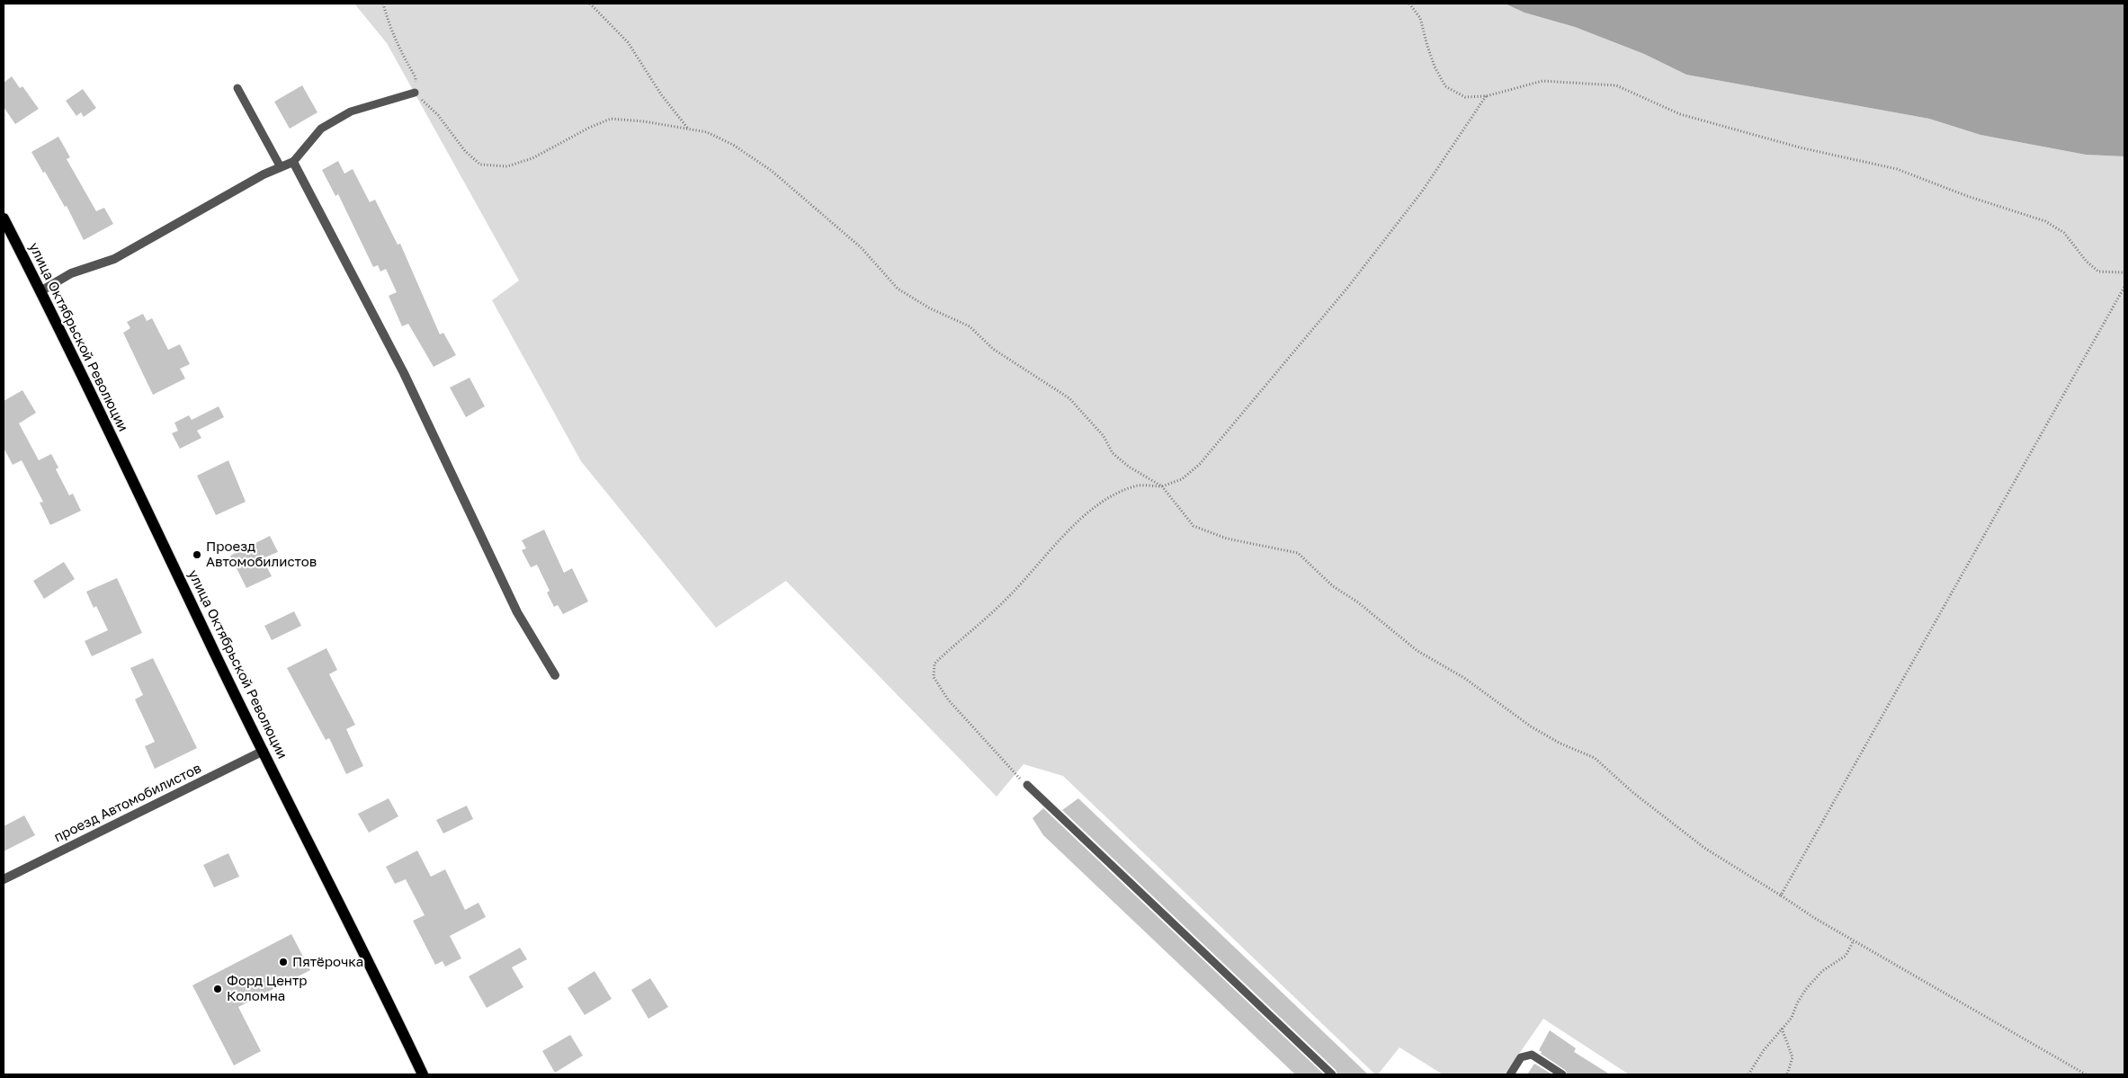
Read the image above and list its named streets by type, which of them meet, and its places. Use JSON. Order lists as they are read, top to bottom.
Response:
{
  "streets": {
    "main road": ["улица Октябрьской Революции"],
    "street": ["проезд Автомобилистов"]
  },
  "crossings": [
    ["улица Октябрьской Революции", "проезд Автомобилистов"]
  ],
  "places": ["Проезд Автомобилистов", "Пятёрочка", "Форд Центр Коломна"]
}
